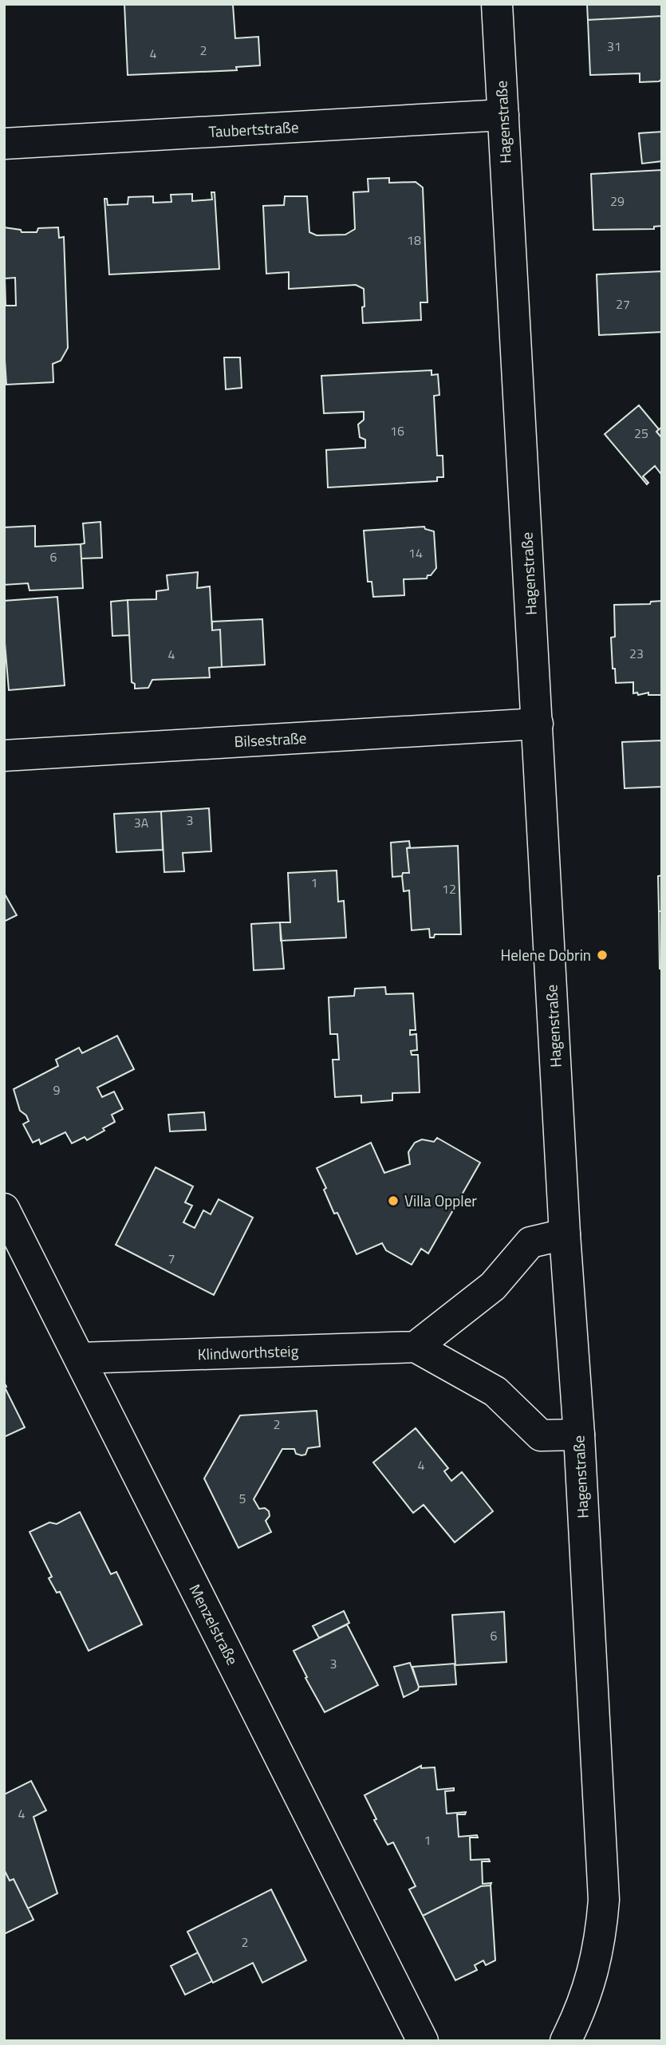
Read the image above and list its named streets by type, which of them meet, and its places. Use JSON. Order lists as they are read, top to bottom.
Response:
{
  "streets": {
    "street": [
      "Hagenstraße",
      "Taubertstraße",
      "Bilsestraße",
      "Klindworthsteig",
      "Menzelstraße"
    ]
  },
  "crossings": [
    ["Hagenstraße", "Taubertstraße"],
    ["Hagenstraße", "Bilsestraße"],
    ["Klindworthsteig", "Menzelstraße"]
  ],
  "places": ["Helene Dobrin", "Villa Oppler"],
  "house_numbers": [
    "31",
    "2",
    "4",
    "29",
    "18",
    "27",
    "16",
    "25",
    "14",
    "6",
    "23",
    "4",
    "3",
    "3A",
    "1",
    "12",
    "9",
    "7",
    "2",
    "4",
    "5",
    "6",
    "3",
    "4",
    "1",
    "2"
  ]
}
